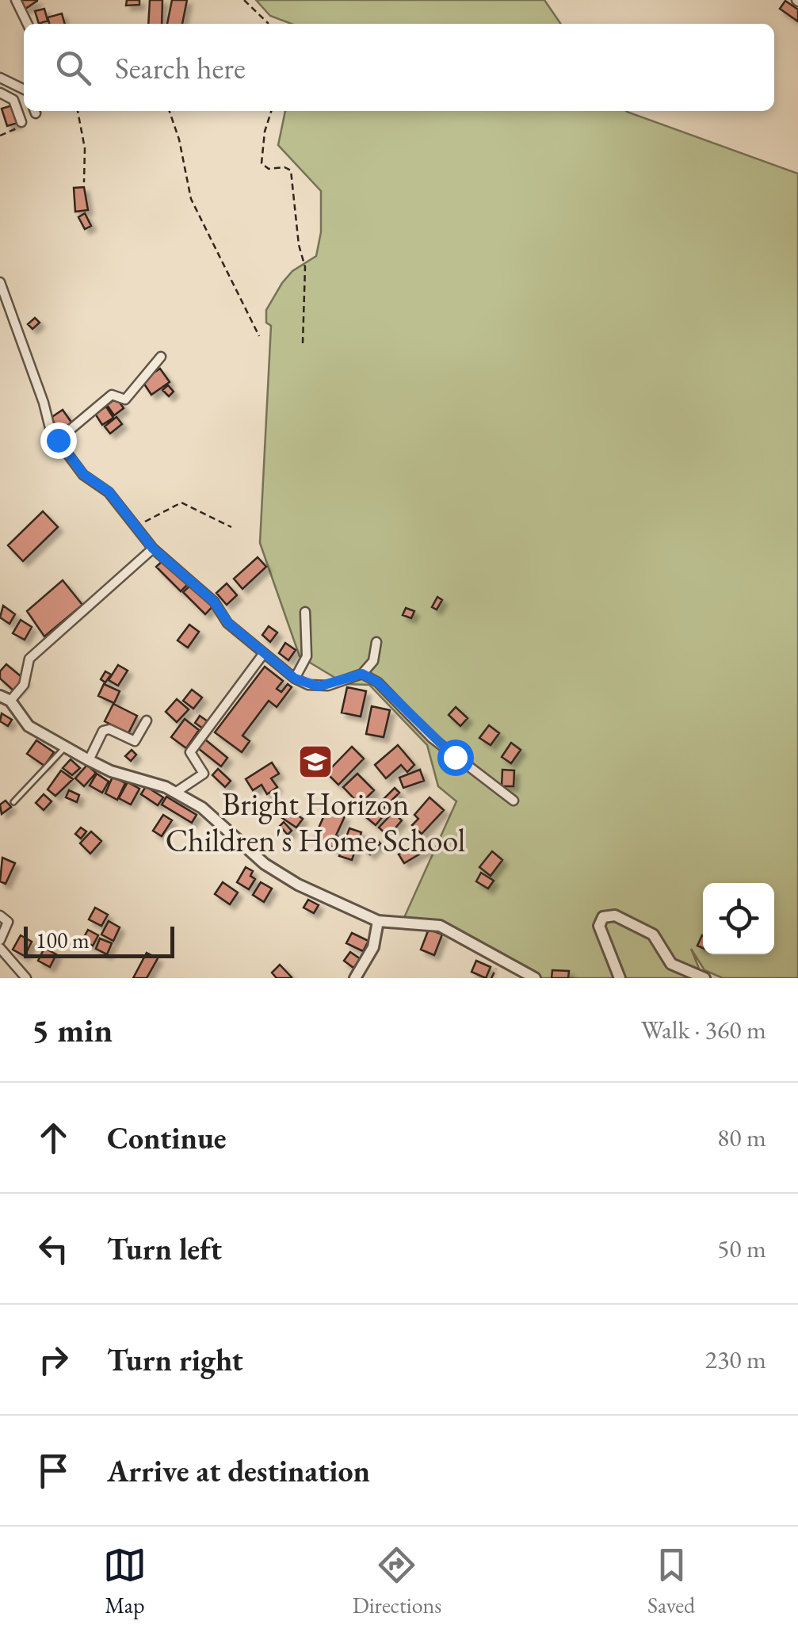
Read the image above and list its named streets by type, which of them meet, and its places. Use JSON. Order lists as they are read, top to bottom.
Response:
{
  "places": {
    "school or university": ["Bright Horizon Children's Home School"]
  },
  "scale_bar": "100 m",
  "page": {
    "search": "Search here",
    "scale": "100 m",
    "heading": ["5 min", "Walk · 360 m"],
    "list": [
      ["Continue", "80 m"],
      ["Turn left", "50 m"],
      ["Turn right", "230 m"],
      "Arrive at destination"
    ],
    "nav": ["Map", "Directions", "Saved"]
  }
}
